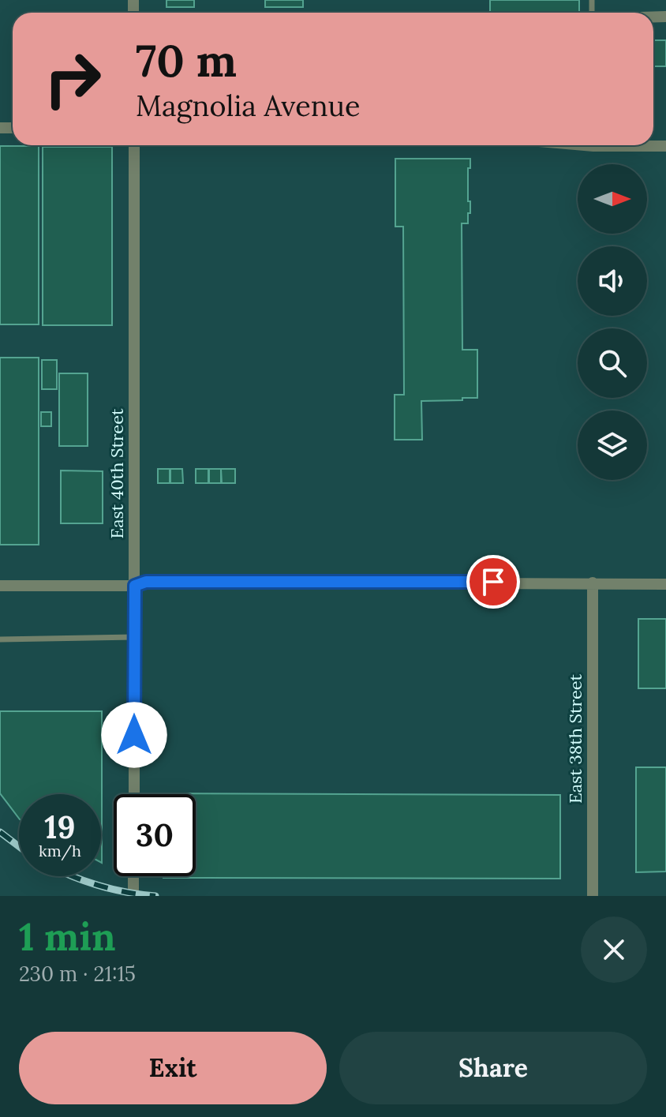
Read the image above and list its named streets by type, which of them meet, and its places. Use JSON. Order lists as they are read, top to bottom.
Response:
{
  "streets": {
    "street": ["East 40th Street", "East 38th Street"]
  },
  "north": "right",
  "page": {
    "turn": ["70 m", "Magnolia Avenue"],
    "speed": "19 km/h",
    "limit": "30",
    "heading": ["1 min", "230 m · 21:15"],
    "buttons": ["Exit", "Share"]
  }
}
